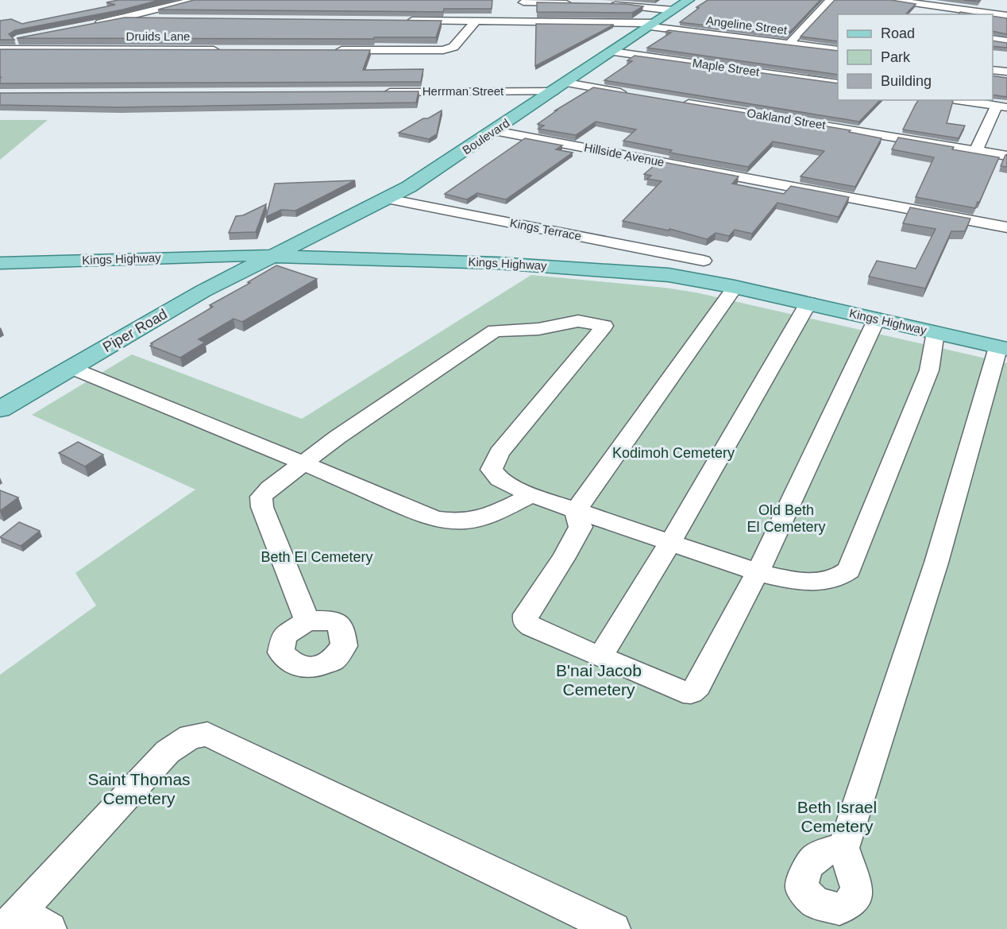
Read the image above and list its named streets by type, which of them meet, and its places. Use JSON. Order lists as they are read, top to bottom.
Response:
{
  "streets": {
    "main road": ["Boulevard", "Kings Highway", "Piper Road"],
    "street": [
      "Angeline Street",
      "Druids Lane",
      "Maple Street",
      "Herrman Street",
      "Oakland Street",
      "Hillside Avenue",
      "Kings Terrace"
    ]
  },
  "crossings": [
    ["Angeline Street", "Boulevard"],
    ["Maple Street", "Boulevard"],
    ["Herrman Street", "Boulevard"],
    ["Boulevard", "Hillside Avenue"],
    ["Boulevard", "Kings Terrace"],
    ["Boulevard", "Kings Highway"],
    ["Boulevard", "Piper Road"],
    ["Kings Highway", "Piper Road"]
  ],
  "parks": [
    "Kodimoh Cemetery",
    "Old Beth El Cemetery",
    "Beth El Cemetery",
    "B'nai Jacob Cemetery",
    "Saint Thomas Cemetery",
    "Beth Israel Cemetery"
  ],
  "legend": ["Road", "Park", "Building"]
}
